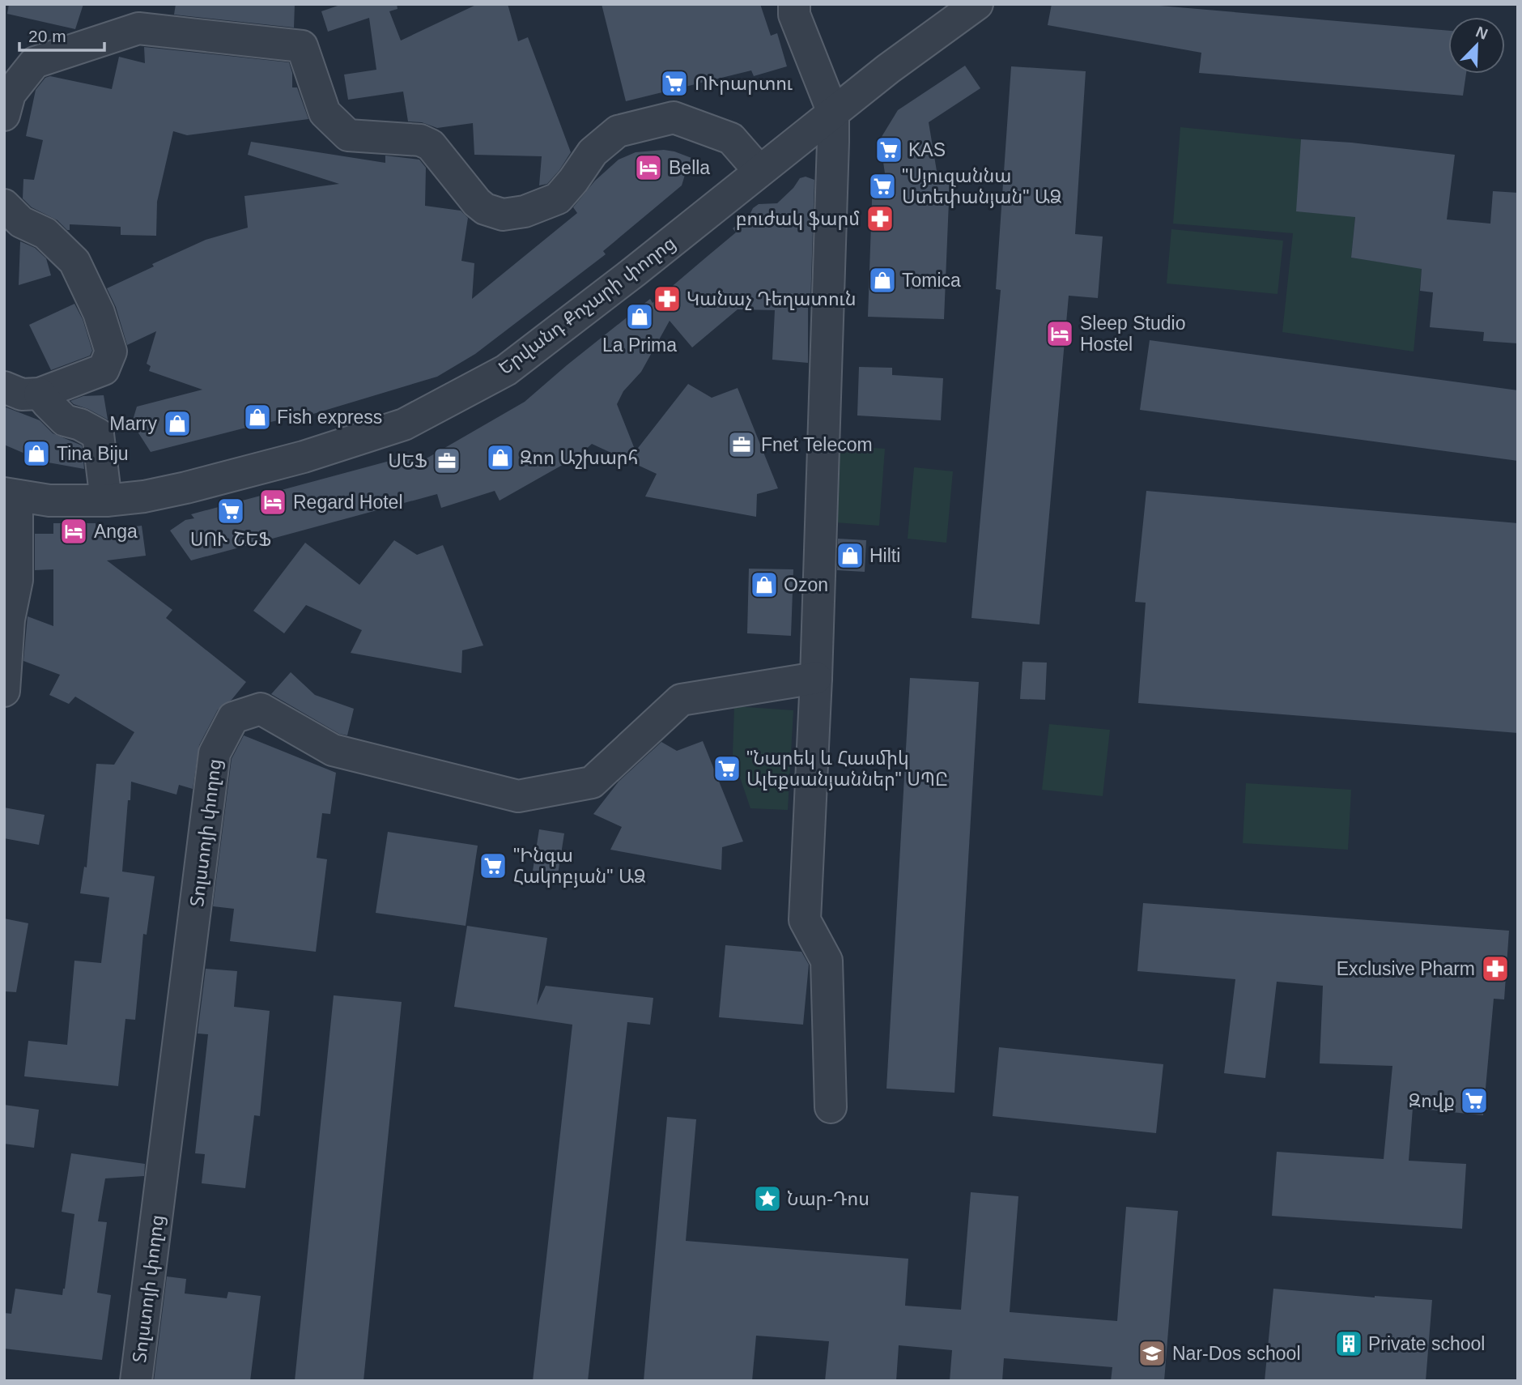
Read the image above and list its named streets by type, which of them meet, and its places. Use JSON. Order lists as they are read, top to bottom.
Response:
{
  "streets": {
    "street": ["Երվանդ Քոչարի փողոց", "Տոլստոյի փողոց"]
  },
  "places": {
    "supermarket": [
      "ՈՒրարտու",
      "KAS",
      "\"Սյուզաննա Ստեփանյան\" ԱՁ",
      "ՍՈՒ ՇԵՖ",
      "\"Նարեկ և Հասմիկ Ալեքսանյաններ\" ՍՊԸ",
      "\"Ինգա Հակոբյան\" ԱՁ",
      "Զովք"
    ],
    "hotel": [
      "Bella",
      "Sleep Studio Hostel",
      "Regard Hotel",
      "Anga"
    ],
    "pharmacy": ["բուժակ ֆարմ", "Կանաչ Դեղատուն", "Exclusive Pharm"],
    "shop": [
      "Tomica",
      "La Prima",
      "Fish express",
      "Marry",
      "Tina Biju",
      "Զոո Աշխարհ",
      "Hilti",
      "Ozon"
    ],
    "office": ["Fnet Telecom", "ՍԵՖ"],
    "place": ["Նար-Դոս"],
    "building": ["Private school"],
    "school or university": ["Nar-Dos school"]
  },
  "scale_bar": "20 m",
  "north": "top right"
}
